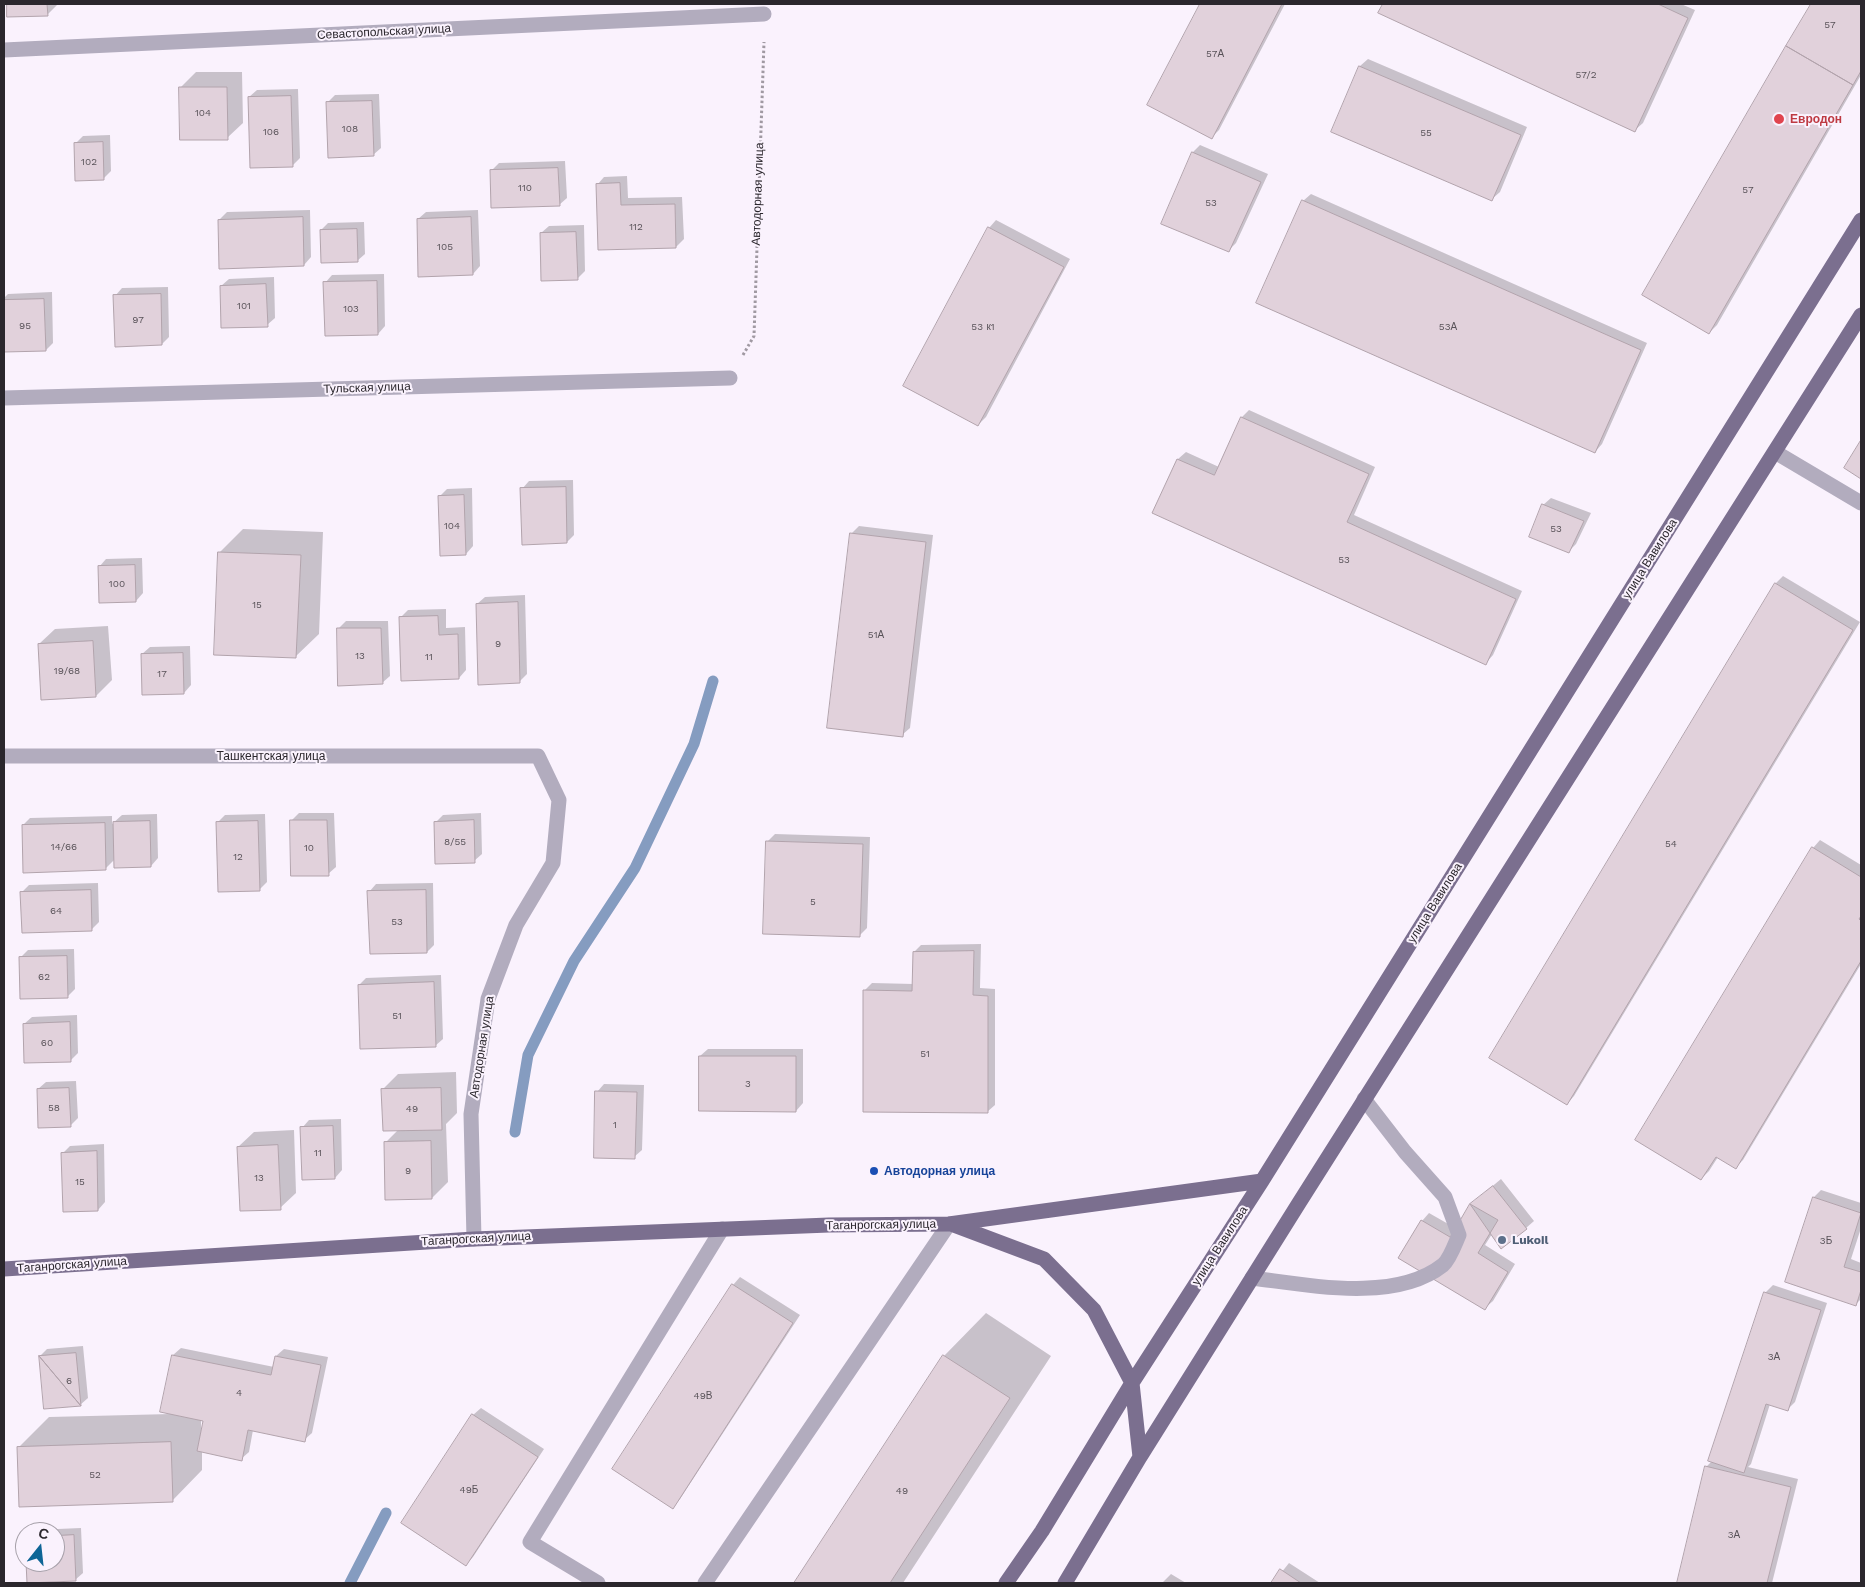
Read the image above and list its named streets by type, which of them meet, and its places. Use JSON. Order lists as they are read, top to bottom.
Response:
{
  "streets": {
    "main road": ["улица Вавилова", "Таганрогская улица"],
    "street": [
      "Севастопольская улица",
      "Автодорная улица",
      "Тульская улица",
      "Ташкентская улица"
    ]
  },
  "crossings": [
    ["Севастопольская улица", "Автодорная улица"],
    ["Автодорная улица", "Тульская улица"],
    ["Автодорная улица", "Ташкентская улица"],
    ["Автодорная улица", "Таганрогская улица"],
    ["улица Вавилова", "Таганрогская улица"]
  ],
  "places": ["Евродон", "Автодорная улица", "Lukoil"],
  "house_numbers": [
    "57",
    "57А",
    "57/2",
    "104",
    "108",
    "106",
    "55",
    "102",
    "110",
    "57",
    "53",
    "112",
    "105",
    "101",
    "103",
    "97",
    "95",
    "53 к1",
    "53А",
    "104",
    "53",
    "53",
    "100",
    "15",
    "51А",
    "9",
    "13",
    "11",
    "19/68",
    "17",
    "8/55",
    "54",
    "14/66",
    "10",
    "12",
    "5",
    "64",
    "53",
    "62",
    "51",
    "60",
    "51",
    "3",
    "58",
    "49",
    "1",
    "11",
    "9",
    "13",
    "15",
    "3Б",
    "3А",
    "6",
    "4",
    "49В",
    "52",
    "49Б",
    "49",
    "3А"
  ],
  "north": "top"
}
